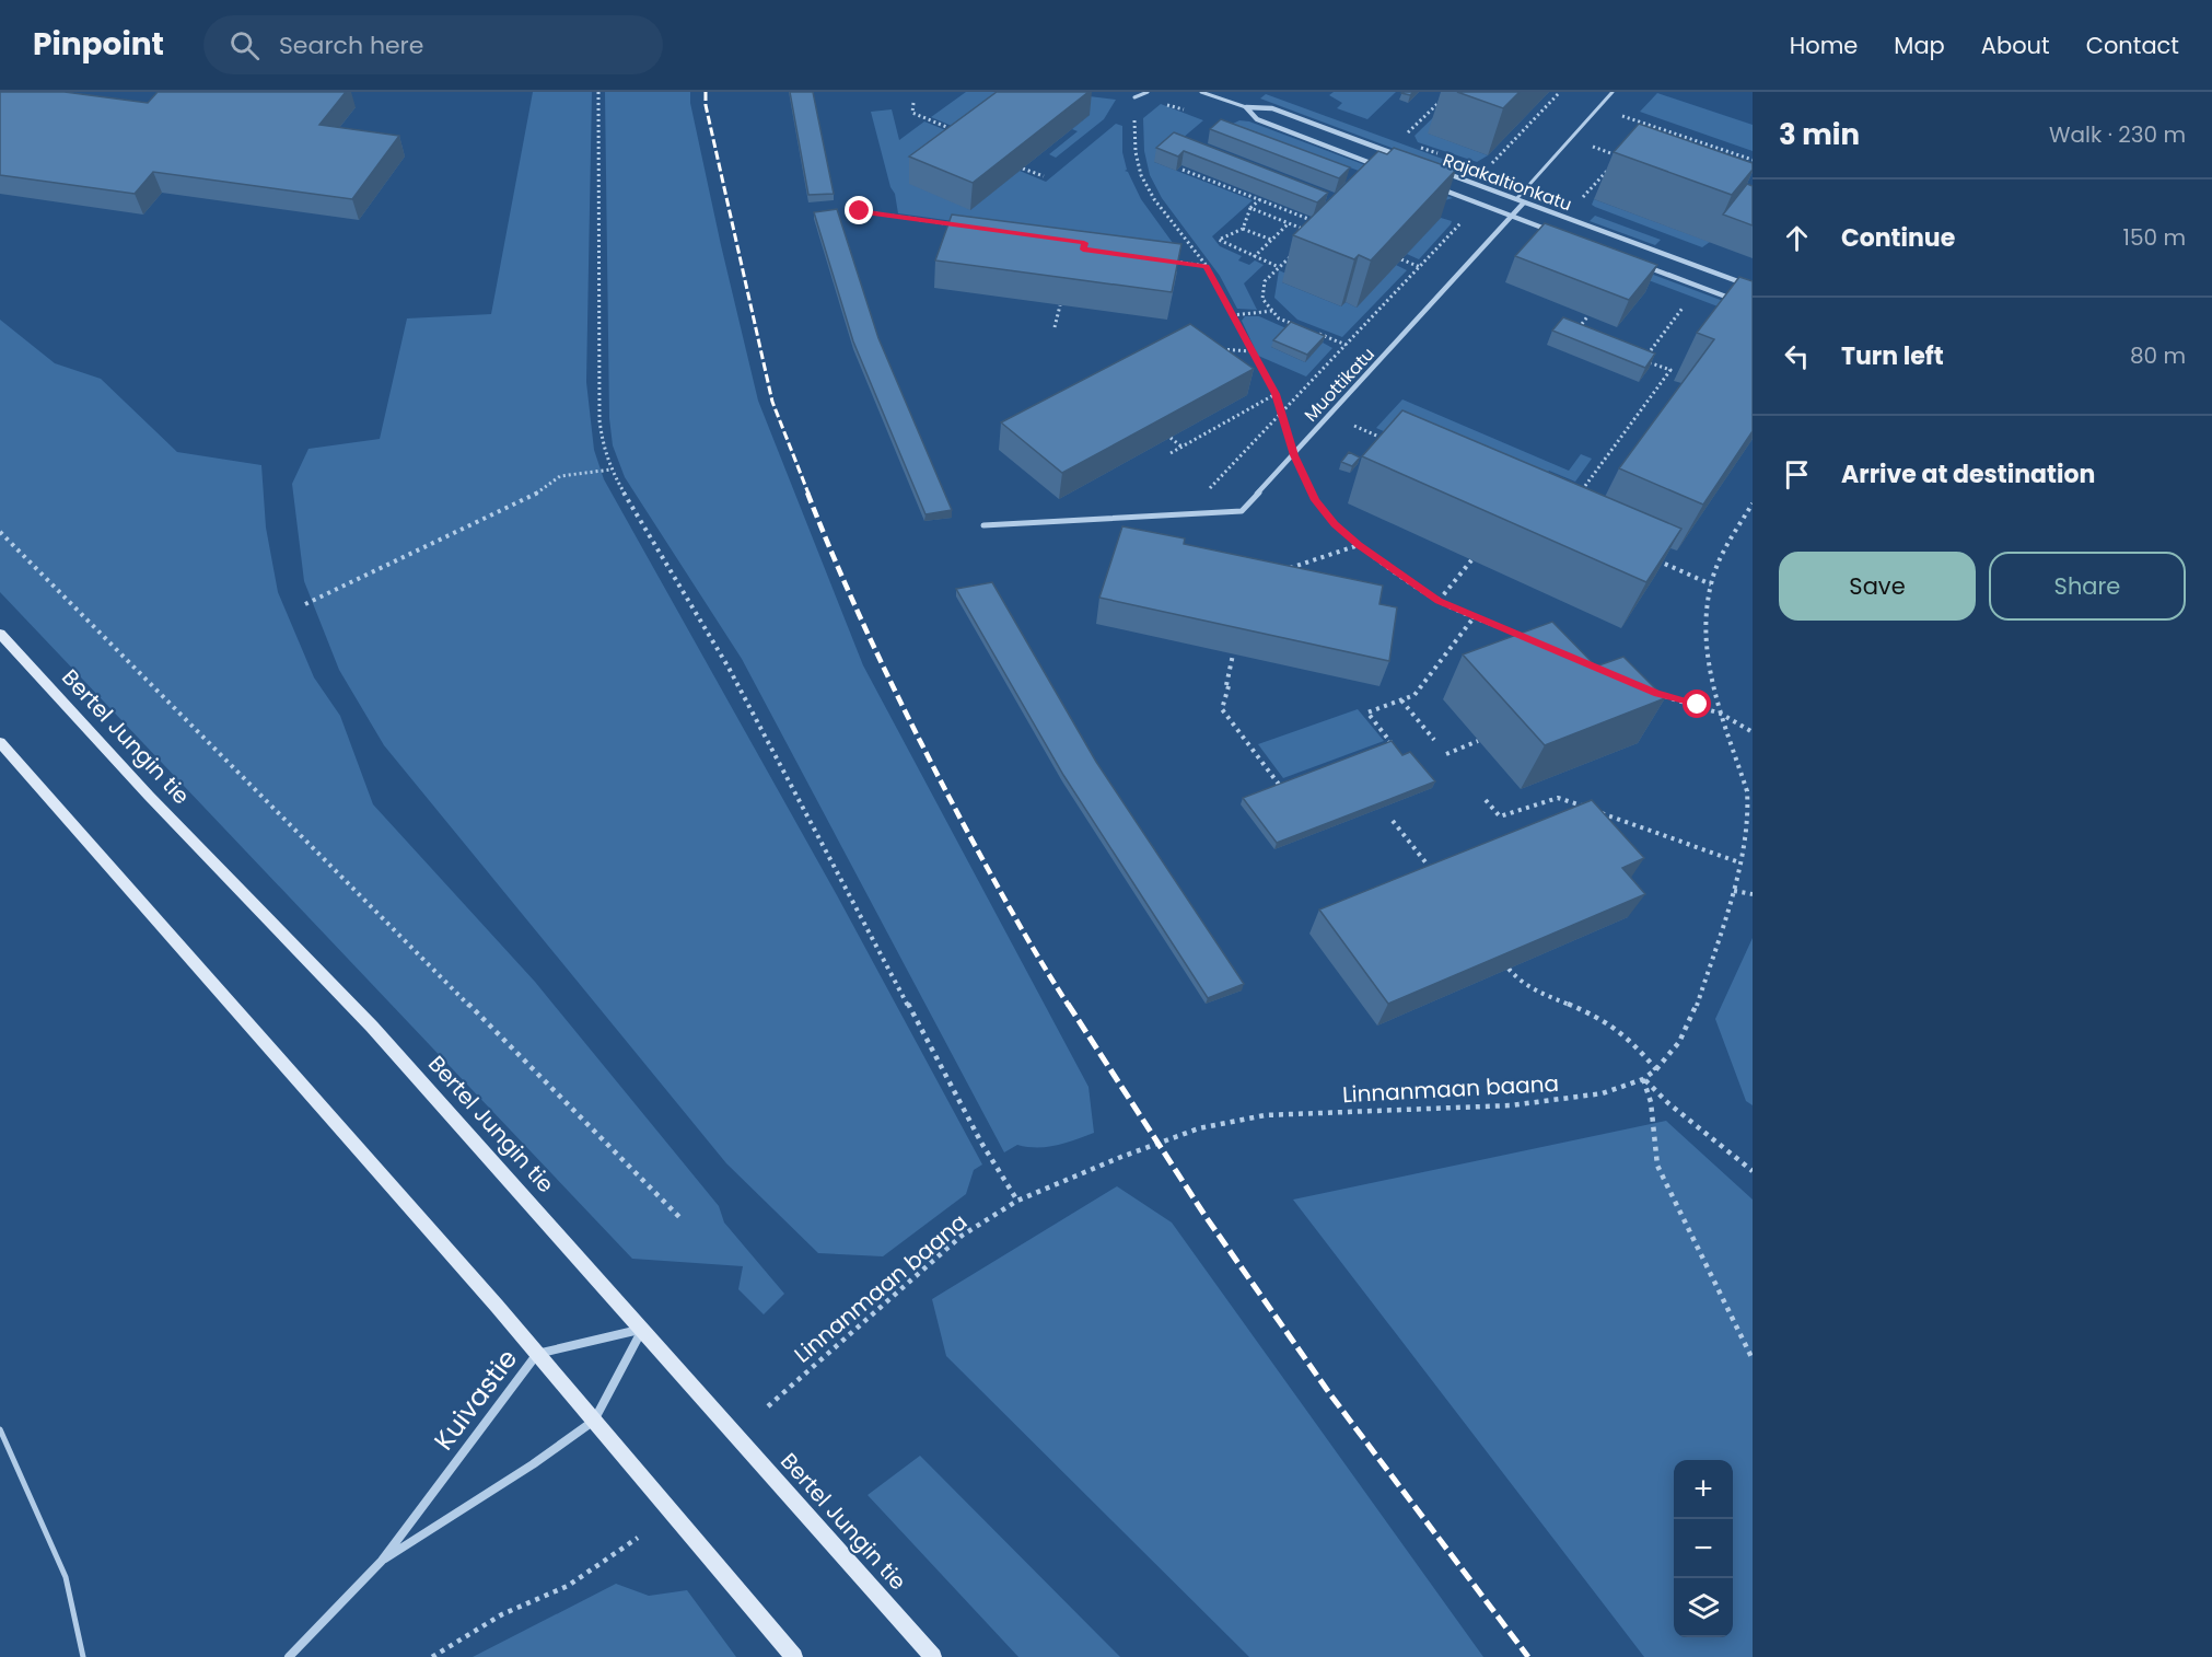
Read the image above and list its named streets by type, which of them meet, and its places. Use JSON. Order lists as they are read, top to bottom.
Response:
{
  "streets": {
    "main road": ["Bertel Jungin tie"],
    "street": ["Rajakaltionkatu", "Muottikatu", "Kuivastie"],
    "path": ["Linnanmaan baana"]
  },
  "crossings": [
    ["Rajakaltionkatu", "Muottikatu"],
    ["Bertel Jungin tie", "Kuivastie"]
  ],
  "page": {
    "header": "Pinpoint",
    "search": "Search here",
    "nav": [
      "Home",
      "Map",
      "About",
      "Contact"
    ],
    "heading": ["3 min", "Walk · 230 m"],
    "list": [
      ["Continue", "150 m"],
      ["Turn left", "80 m"],
      "Arrive at destination"
    ],
    "buttons": ["Save", "Share"],
    "map_buttons": ["+", "−"]
  }
}
